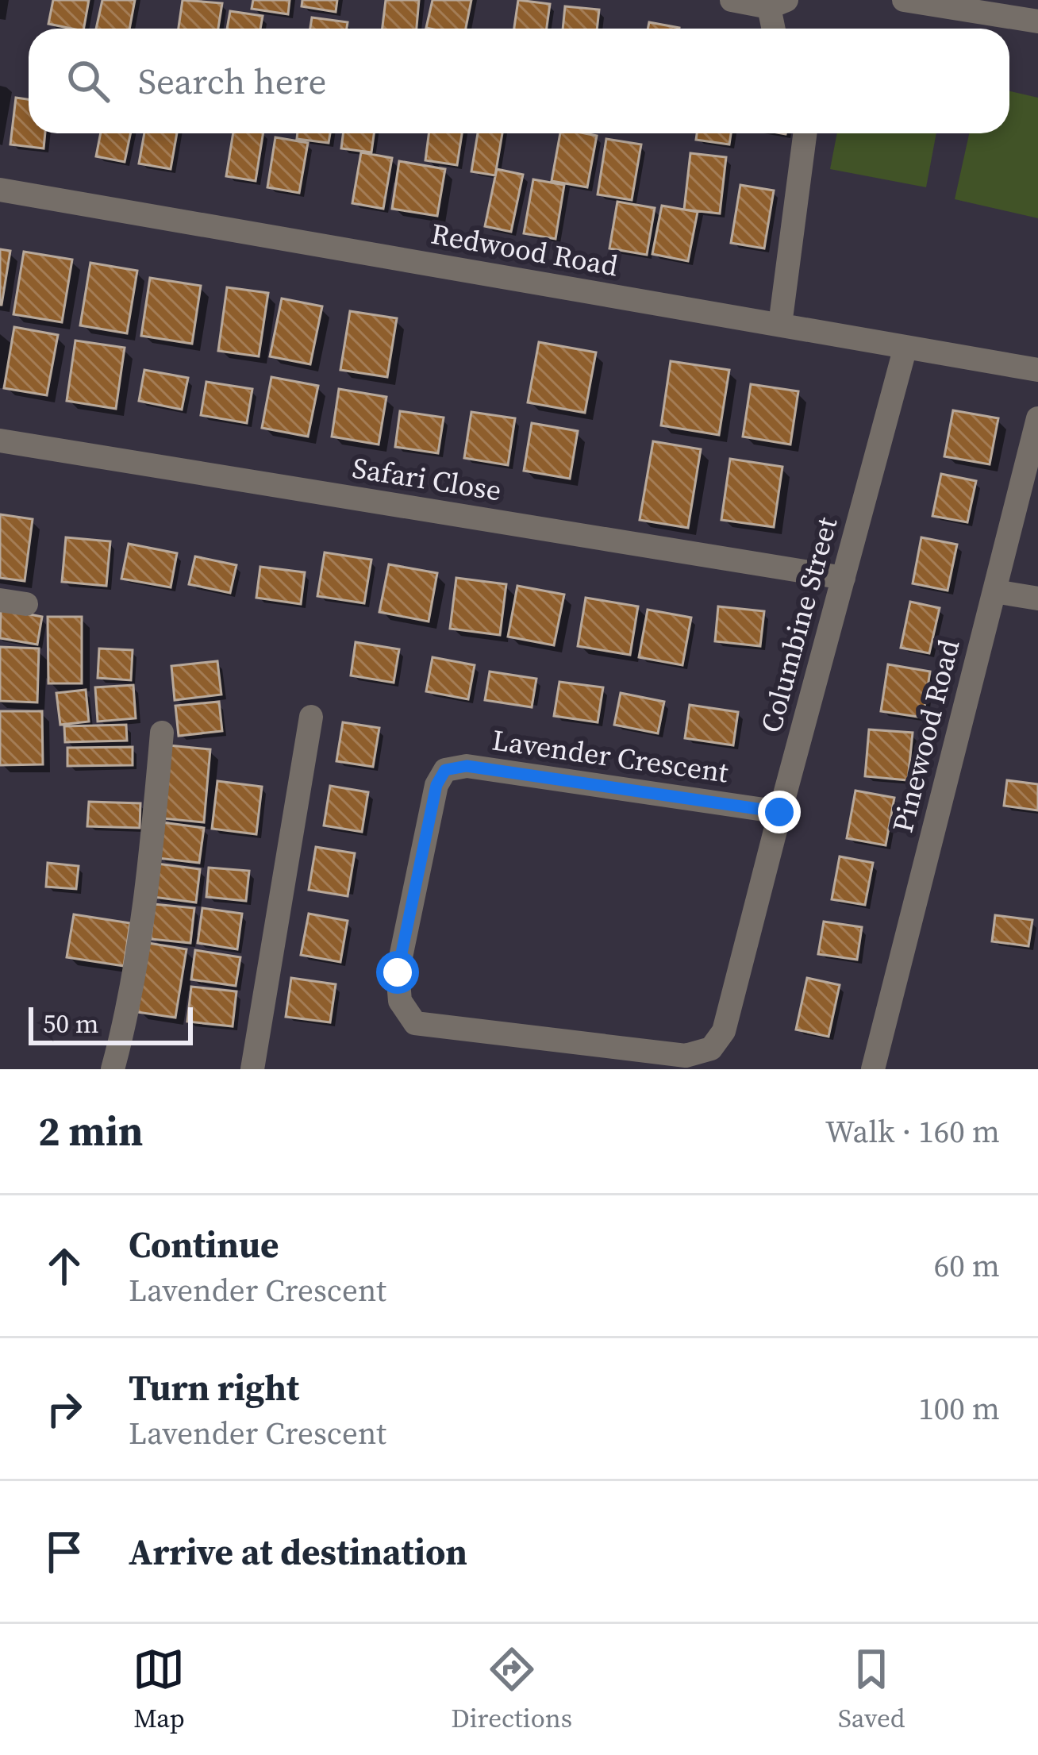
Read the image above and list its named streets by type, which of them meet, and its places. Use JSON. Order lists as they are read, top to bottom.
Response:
{
  "streets": {
    "street": [
      "Redwood Road",
      "Safari Close",
      "Columbine Street",
      "Pinewood Road",
      "Lavender Crescent"
    ]
  },
  "crossings": [
    ["Redwood Road", "Columbine Street"],
    ["Safari Close", "Columbine Street"],
    ["Columbine Street", "Lavender Crescent"]
  ],
  "scale_bar": "50 m",
  "page": {
    "search": "Search here",
    "scale": "50 m",
    "heading": ["2 min", "Walk · 160 m"],
    "list": [
      ["Continue", "Lavender Crescent", "60 m"],
      ["Turn right", "Lavender Crescent", "100 m"],
      "Arrive at destination"
    ],
    "nav": ["Map", "Directions", "Saved"]
  }
}
